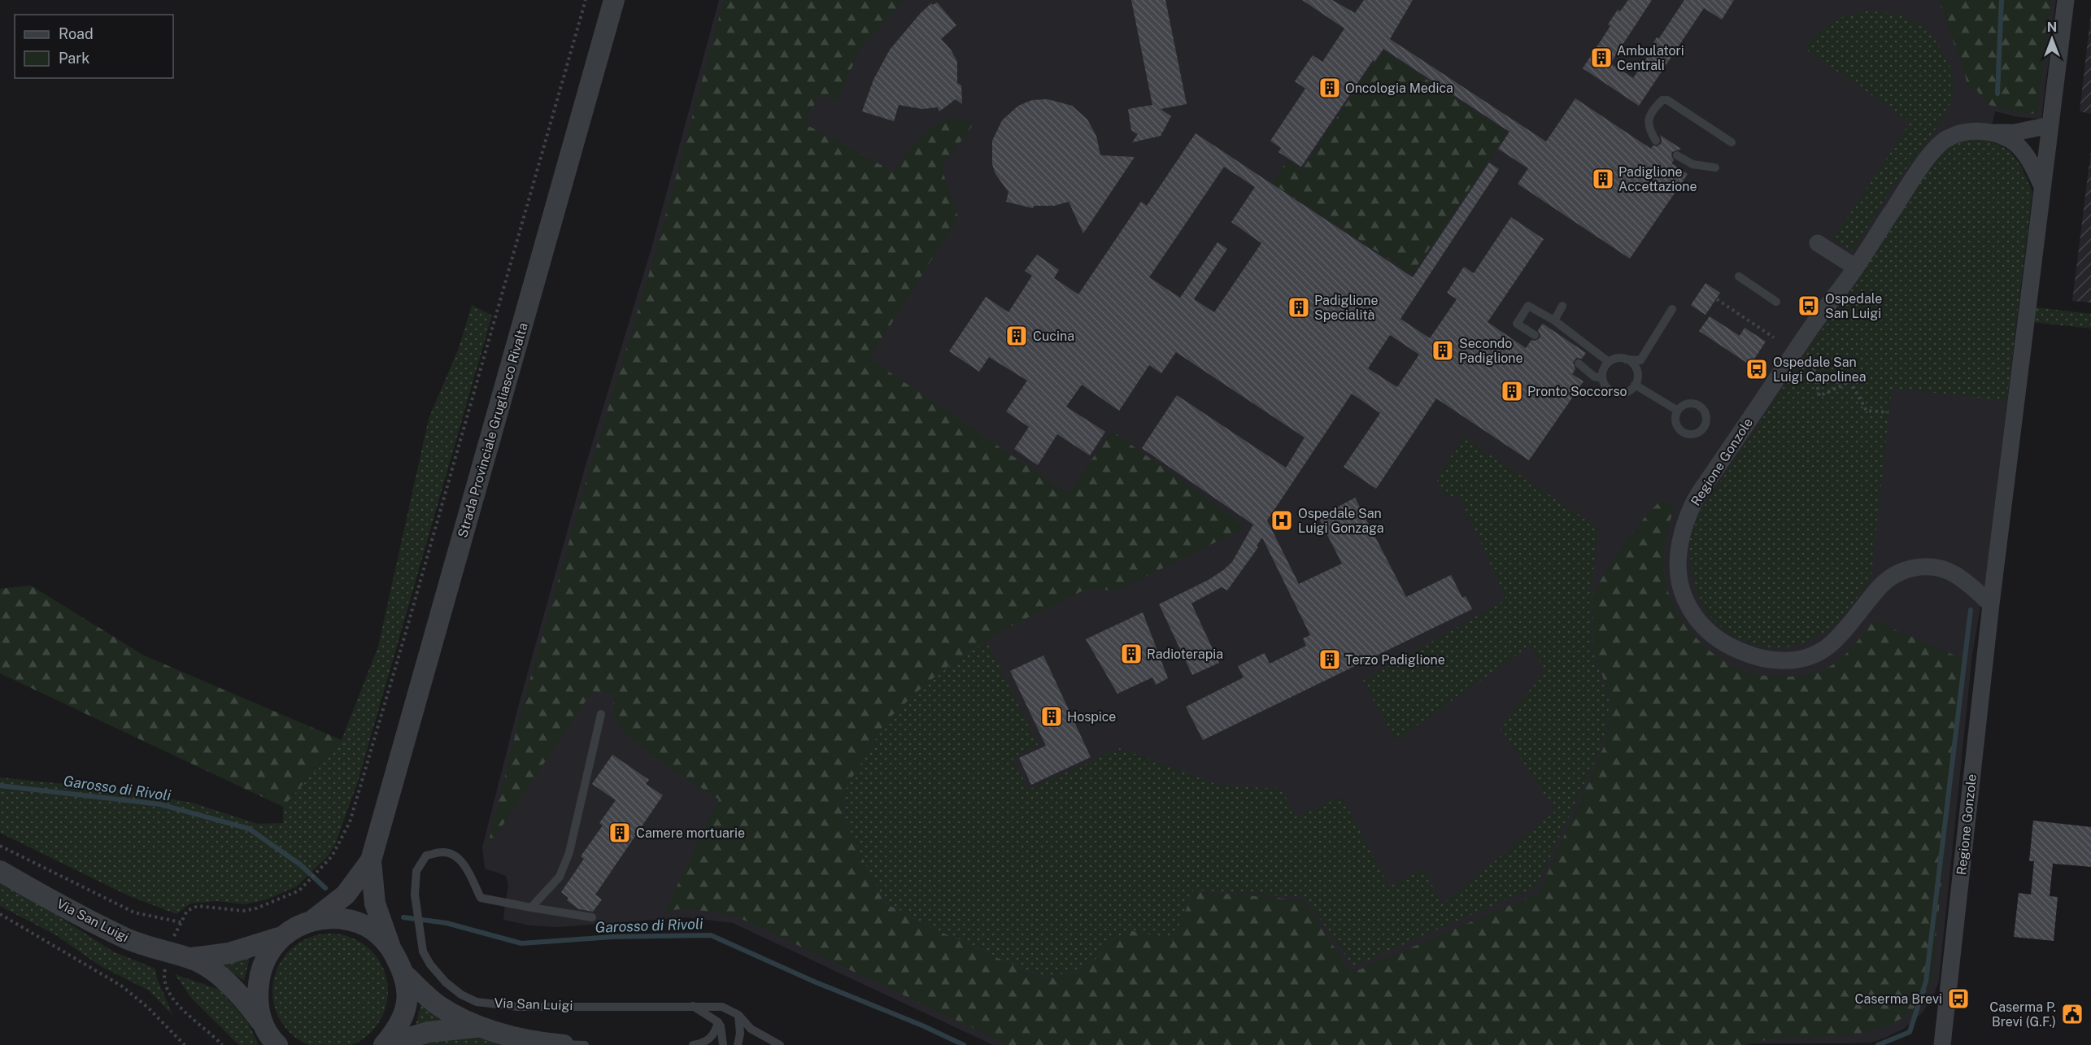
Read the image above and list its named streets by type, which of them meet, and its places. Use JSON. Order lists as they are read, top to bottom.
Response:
{
  "streets": {
    "street": ["Strada Provinciale Grugliasco Rivalta", "Regione Gonzole", "Via San Luigi"]
  },
  "water": ["Garosso di Rivoli"],
  "places": {
    "building": [
      "Ambulatori Centrali",
      "Oncologia Medica",
      "Padiglione Accettazione",
      "Padiglione Specialità",
      "Cucina",
      "Secondo Padiglione",
      "Pronto Soccorso",
      "Radioterapia",
      "Terzo Padiglione",
      "Hospice",
      "Camere mortuarie"
    ],
    "bus stop": ["Ospedale San Luigi", "Ospedale San Luigi Capolinea", "Caserma Brevi"],
    "hospital": ["Ospedale San Luigi Gonzaga"],
    "public building": ["Caserma P. Brevi (G.F.)"]
  },
  "legend": ["Road", "Park"],
  "north": "top"
}
